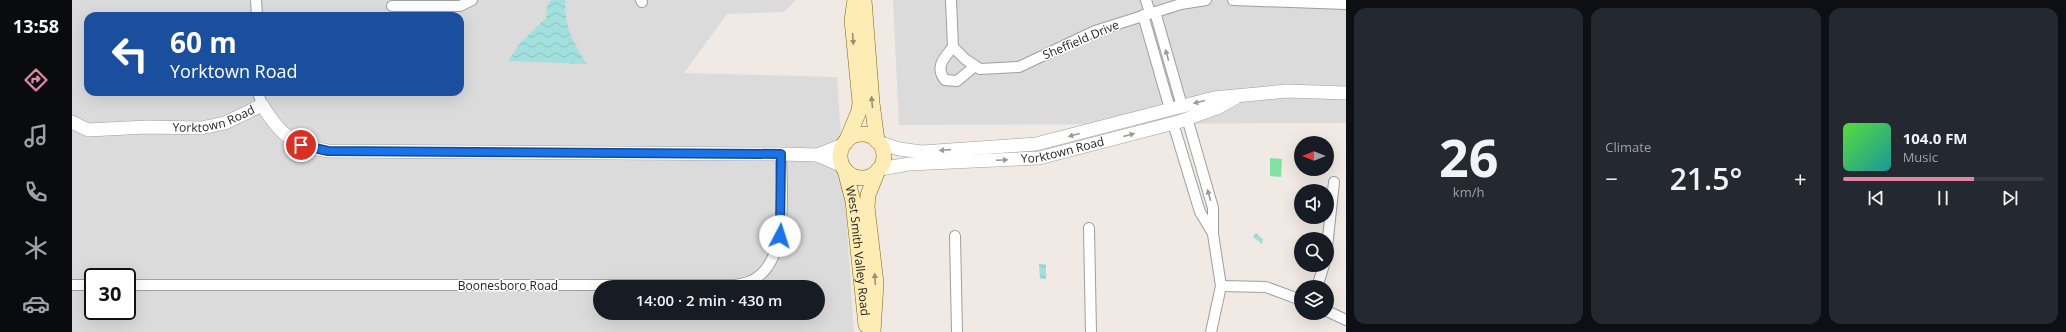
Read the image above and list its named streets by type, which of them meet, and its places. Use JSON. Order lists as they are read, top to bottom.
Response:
{
  "streets": {
    "main road": ["West Smith Valley Road"],
    "street": ["Sheffield Drive", "Yorktown Road", "Boonesboro Road"]
  },
  "crossings": [
    ["Yorktown Road", "West Smith Valley Road"],
    ["Yorktown Road", "Boonesboro Road"]
  ],
  "north": "left",
  "page": {
    "tabs": "13:58",
    "tile": [
      ["26", "km/h"],
      "Climate"
    ],
    "turn": ["60 m", "Yorktown Road"],
    "song": ["104.0 FM", "Music"],
    "heat": ["−", "21.5°", "+"],
    "limit": "30",
    "trip": "14:00 · 2 min · 430 m"
  }
}
